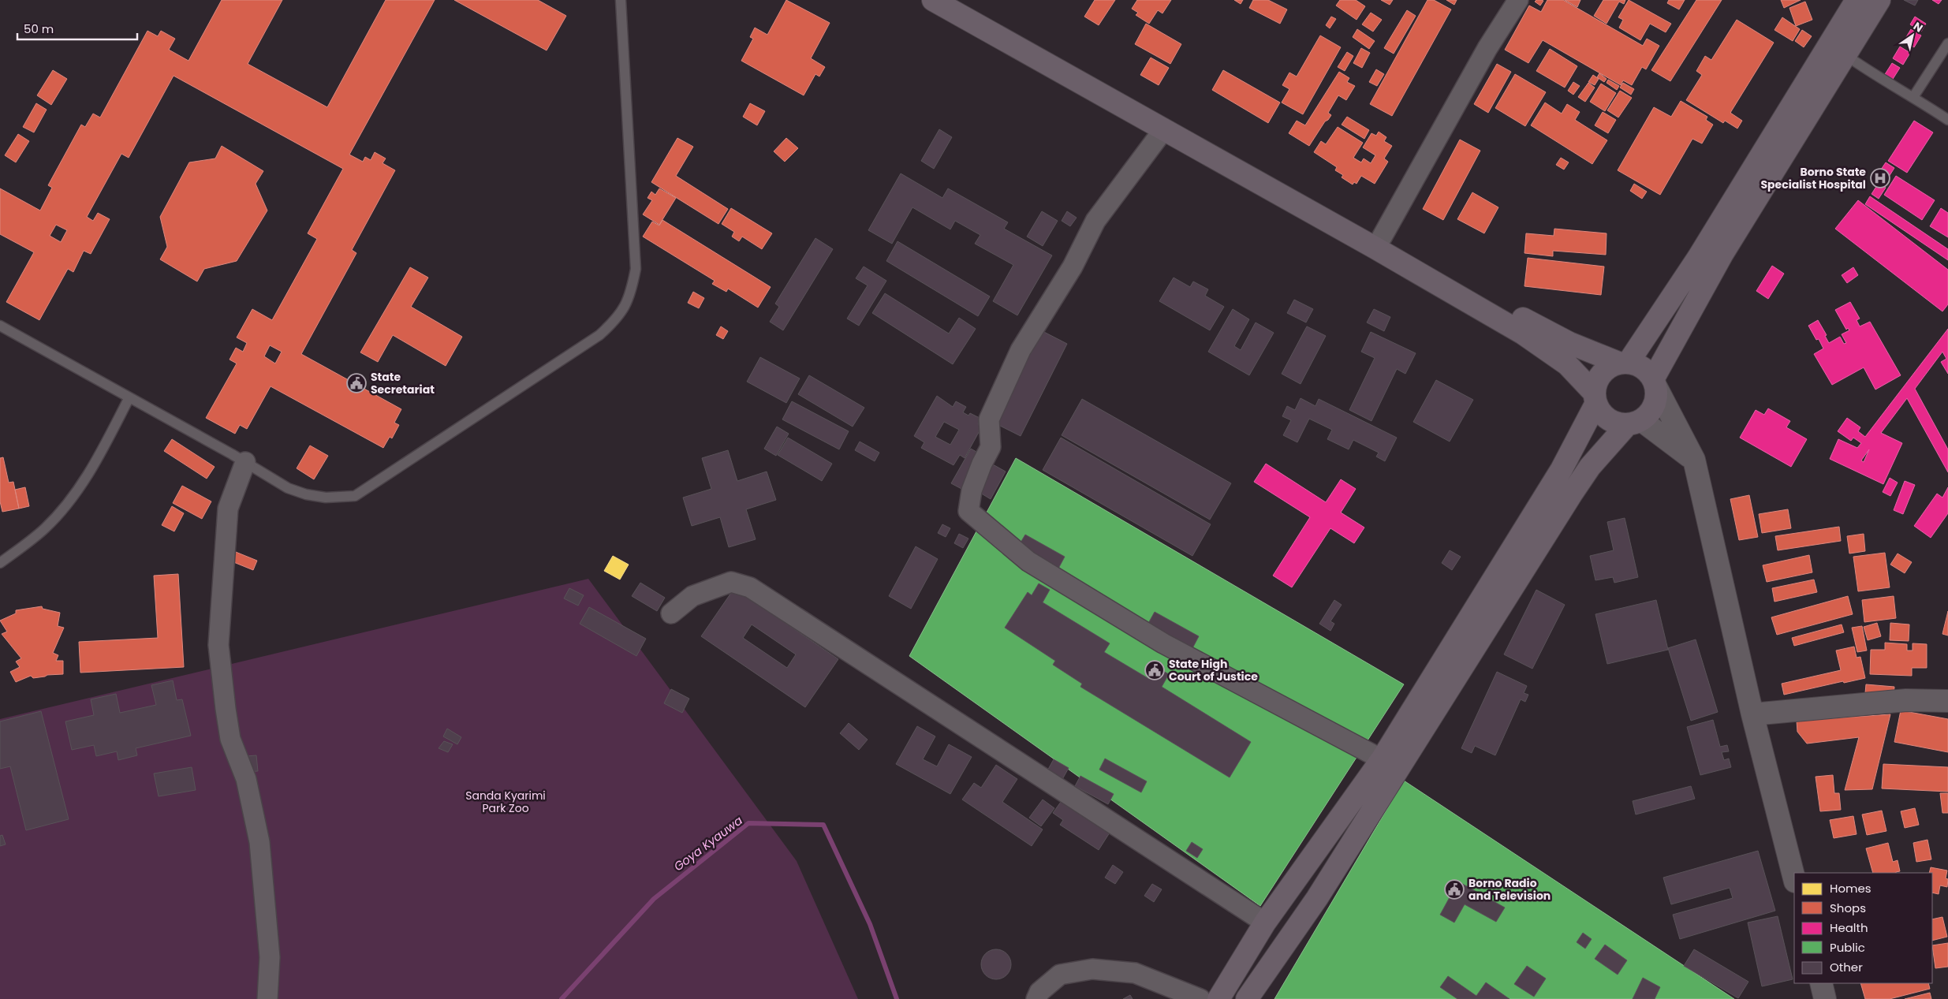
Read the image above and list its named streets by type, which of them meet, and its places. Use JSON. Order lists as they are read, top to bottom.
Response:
{
  "water": ["Goya Kyauwa"],
  "parks": ["Sanda Kyarimi Park Zoo"],
  "places": {
    "hospital": ["Borno State Specialist Hospital"],
    "public building": ["State Secretariat", "State High Court of Justice", "Borno Radio and Television"]
  },
  "legend": [
    "Homes",
    "Shops",
    "Health",
    "Public",
    "Other"
  ],
  "scale_bar": "50 m",
  "north": "top right"
}
